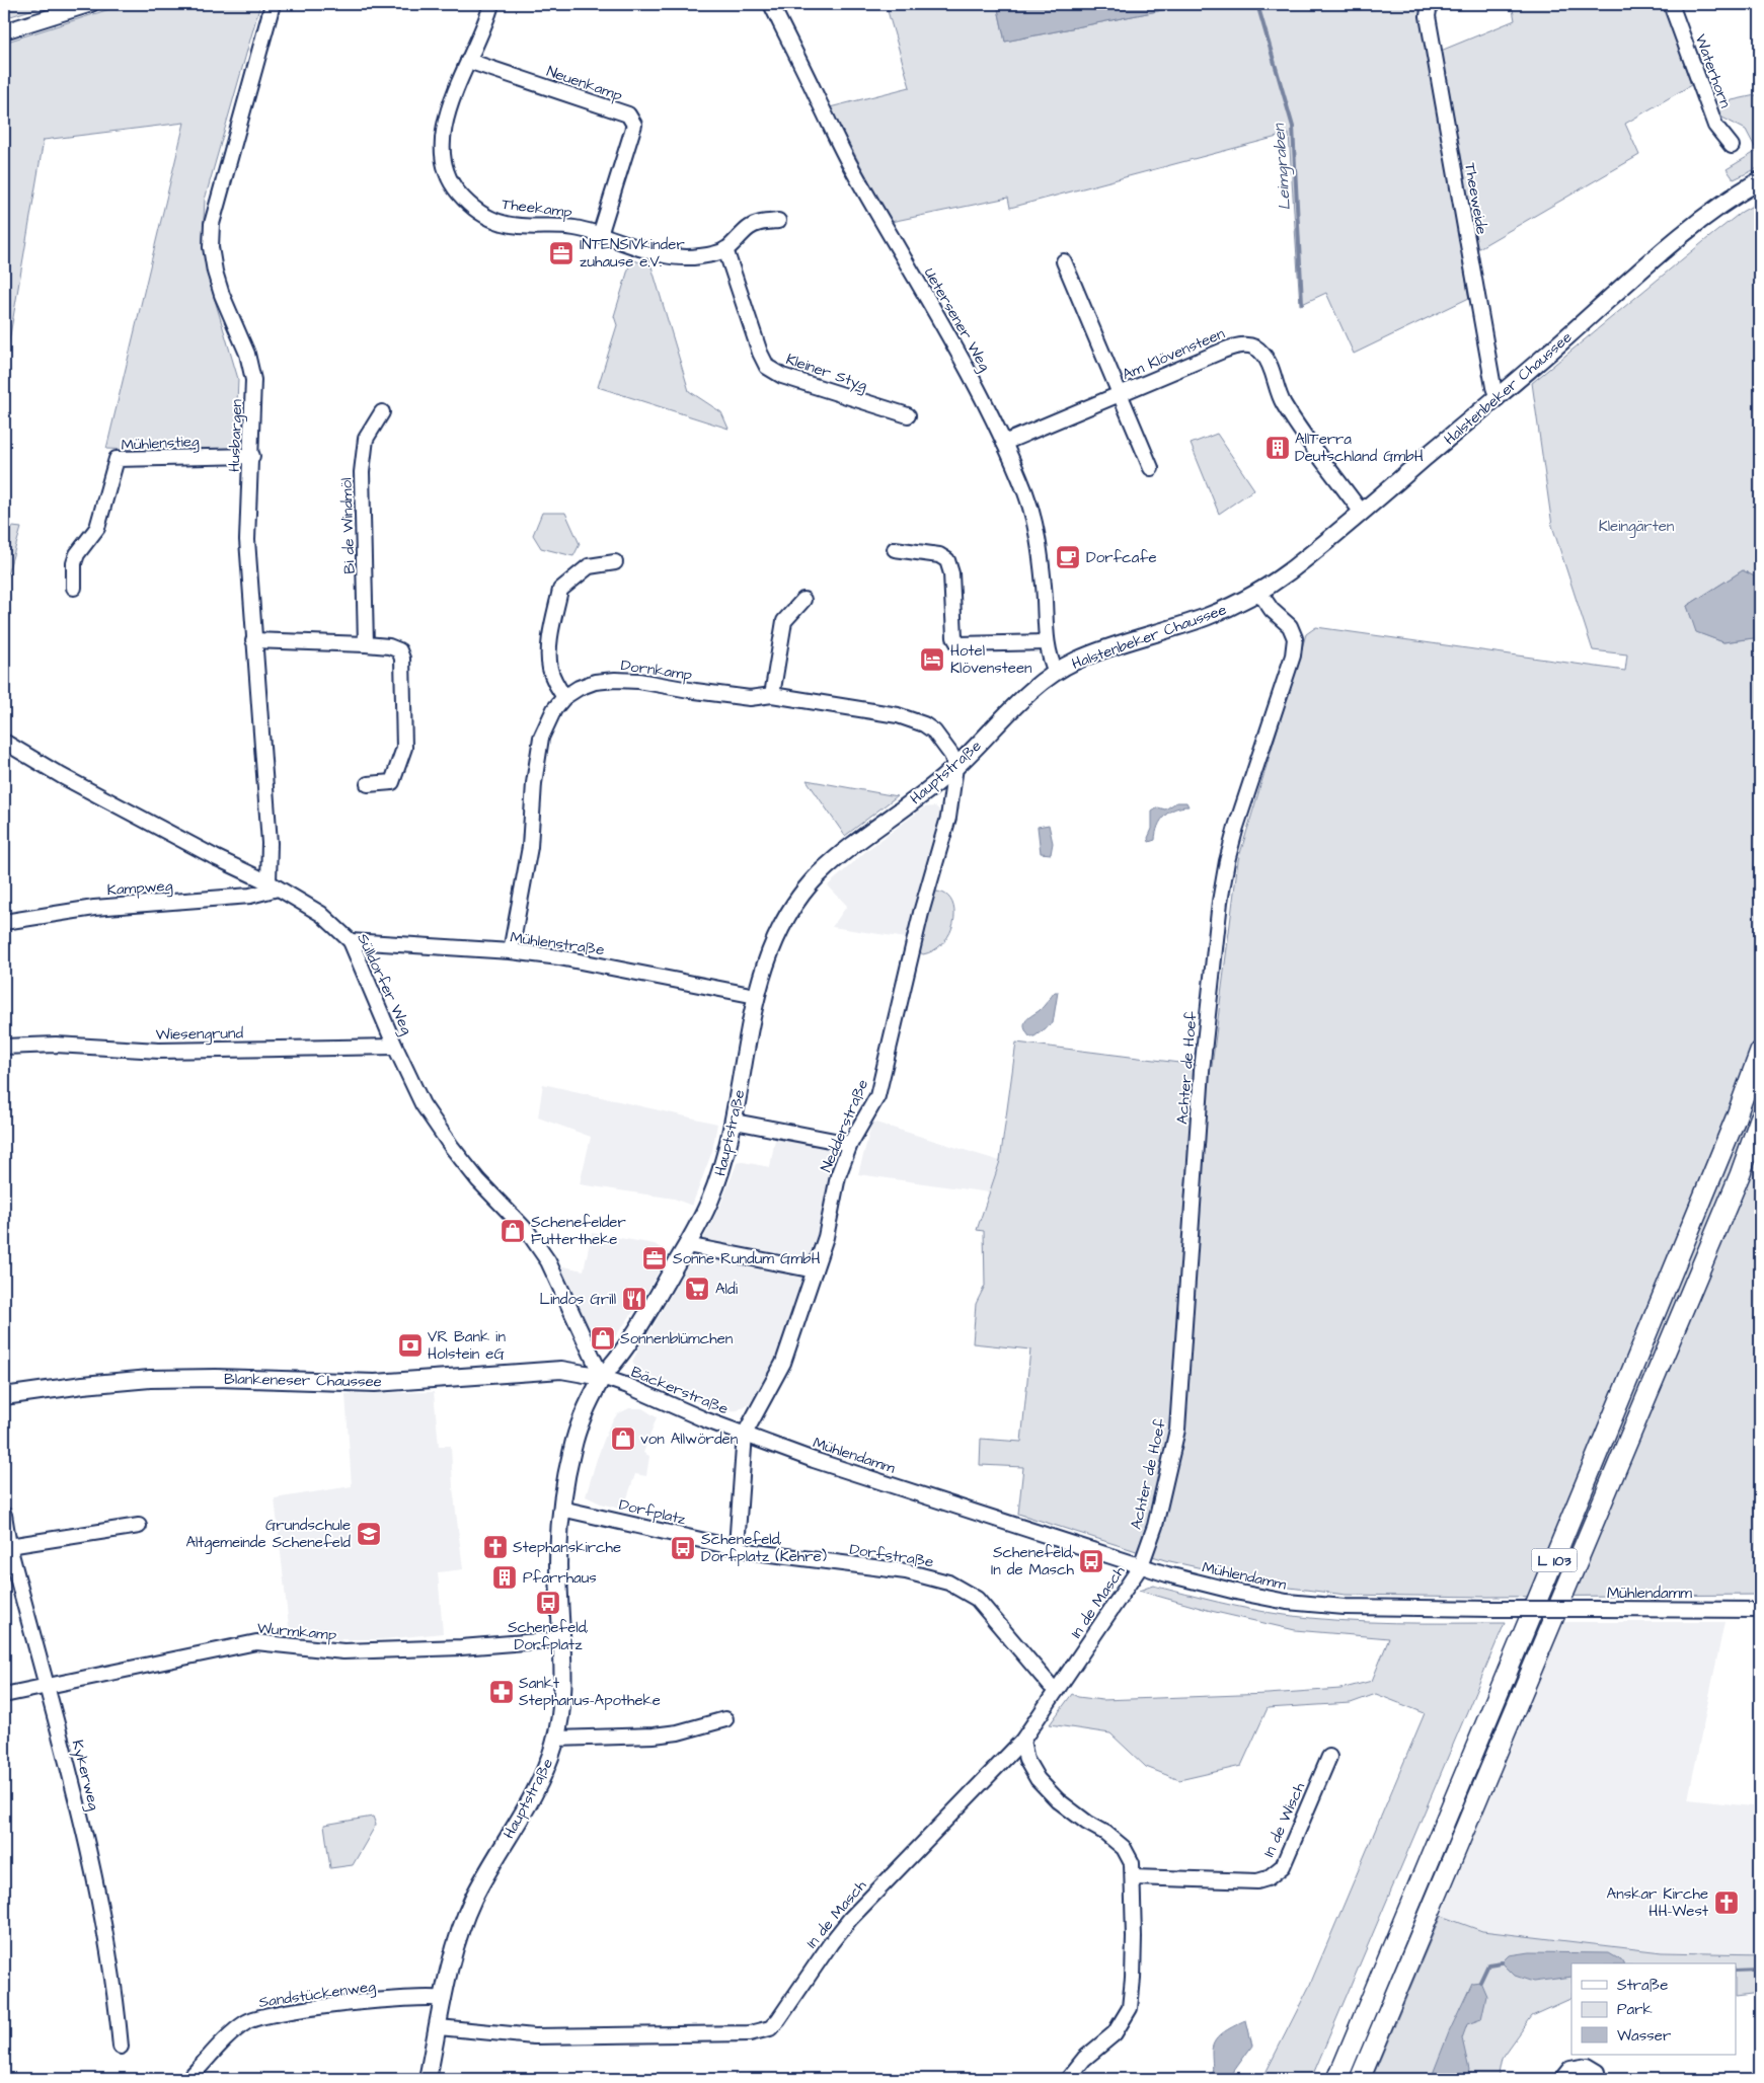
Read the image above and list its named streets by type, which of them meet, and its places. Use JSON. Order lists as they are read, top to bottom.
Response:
{
  "streets": {
    "highway": ["L 103"],
    "main road": ["Halstenbeker Chaussee", "Hauptstraße", "Blankeneser Chaussee"],
    "street": [
      "Waterhorn",
      "Neuenkamp",
      "Theeweide",
      "Theekamp",
      "Uetersener Weg",
      "Am Klövensteen",
      "Kleiner Styg",
      "Husbargen",
      "Mühlenstieg",
      "Bi de Windmöl",
      "Dornkamp",
      "Kampweg",
      "Mühlenstraße",
      "Sülldorfer Weg",
      "Wiesengrund",
      "Achter de Hoef",
      "Nedderstraße",
      "Bäckerstraße",
      "Mühlendamm",
      "Dorfplatz",
      "Dorfstraße",
      "In de Masch",
      "Wurmkamp",
      "Kykerweg",
      "In de Wisch",
      "Sandstückenweg"
    ]
  },
  "crossings": [
    ["Neuenkamp", "Theekamp"],
    ["Theeweide", "Halstenbeker Chaussee"],
    ["Theekamp", "Kleiner Styg"],
    ["Uetersener Weg", "Am Klövensteen"],
    ["Uetersener Weg", "Halstenbeker Chaussee"],
    ["Uetersener Weg", "Hauptstraße"],
    ["Am Klövensteen", "Halstenbeker Chaussee"],
    ["Halstenbeker Chaussee", "Hauptstraße"],
    ["Halstenbeker Chaussee", "Achter de Hoef"],
    ["Husbargen", "Mühlenstieg"],
    ["Husbargen", "Kampweg"],
    ["Husbargen", "Sülldorfer Weg"],
    ["Dornkamp", "Hauptstraße"],
    ["Dornkamp", "Mühlenstraße"],
    ["Dornkamp", "Nedderstraße"],
    ["Hauptstraße", "Mühlenstraße"],
    ["Hauptstraße", "Sülldorfer Weg"],
    ["Hauptstraße", "Nedderstraße"],
    ["Hauptstraße", "Blankeneser Chaussee"],
    ["Hauptstraße", "Bäckerstraße"],
    ["Hauptstraße", "Dorfplatz"],
    ["Hauptstraße", "In de Masch"],
    ["Hauptstraße", "Wurmkamp"],
    ["Hauptstraße", "Sandstückenweg"],
    ["Kampweg", "Sülldorfer Weg"],
    ["Mühlenstraße", "Sülldorfer Weg"],
    ["Sülldorfer Weg", "Wiesengrund"],
    ["Sülldorfer Weg", "Blankeneser Chaussee"],
    ["Sülldorfer Weg", "Bäckerstraße"],
    ["Achter de Hoef", "Mühlendamm"],
    ["Achter de Hoef", "In de Masch"],
    ["Nedderstraße", "Bäckerstraße"],
    ["Nedderstraße", "Mühlendamm"],
    ["Nedderstraße", "Dorfplatz"],
    ["Nedderstraße", "Dorfstraße"],
    ["Blankeneser Chaussee", "Bäckerstraße"],
    ["Bäckerstraße", "Mühlendamm"],
    ["Mühlendamm", "In de Masch"],
    ["Dorfplatz", "Dorfstraße"],
    ["Dorfstraße", "In de Masch"],
    ["Wurmkamp", "Kykerweg"]
  ],
  "water": ["Leimgraben"],
  "parks": ["Kleingärten"],
  "places": {
    "office": ["INTENSIVkinder zuhause e.V.", "Sonne Rundum GmbH"],
    "building": ["AllTerra Deutschland GmbH", "Pfarrhaus"],
    "cafe": ["Dorfcafe"],
    "hotel": ["Hotel Klövensteen"],
    "shop": ["Schenefelder Futtertheke", "Sonnenblümchen", "von Allwörden"],
    "supermarket": ["Aldi"],
    "restaurant": ["Lindos Grill"],
    "bank": ["VR Bank in Holstein eG"],
    "school or university": ["Grundschule Altgemeinde Schenefeld"],
    "church": ["Stephanskirche", "Anskar Kirche HH-West"],
    "bus stop": ["Schenefeld, Dorfplatz (Kehre)", "Schenefeld, In de Masch", "Schenefeld, Dorfplatz"],
    "pharmacy": ["Sankt Stephanus-Apotheke"]
  },
  "legend": ["Straße", "Park", "Wasser"]
}
